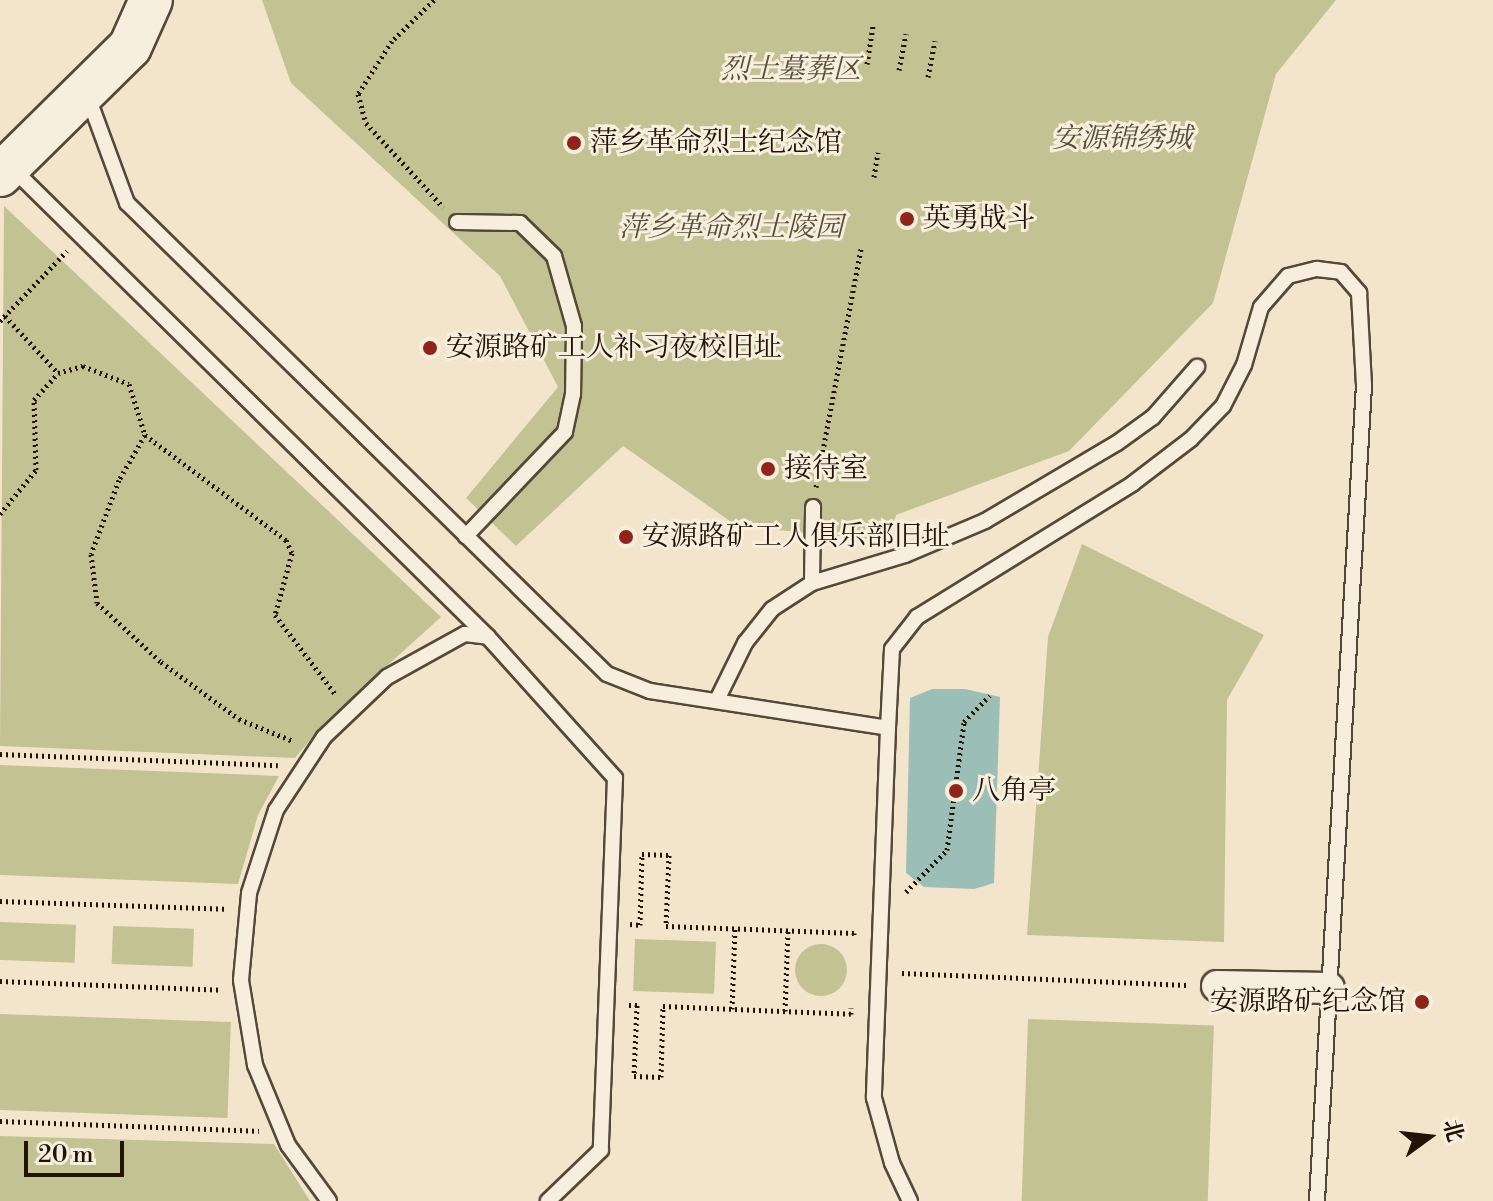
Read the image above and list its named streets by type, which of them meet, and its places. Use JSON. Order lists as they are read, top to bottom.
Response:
{
  "parks": ["烈士墓葬区", "安源锦绣城", "萍乡革命烈士陵园"],
  "places": [
    "萍乡革命烈士纪念馆",
    "英勇战斗",
    "安源路矿工人补习夜校旧址",
    "接待室",
    "安源路矿工人俱乐部旧址",
    "八角亭",
    "安源路矿纪念馆"
  ],
  "scale_bar": "20 m",
  "north": "right"
}
